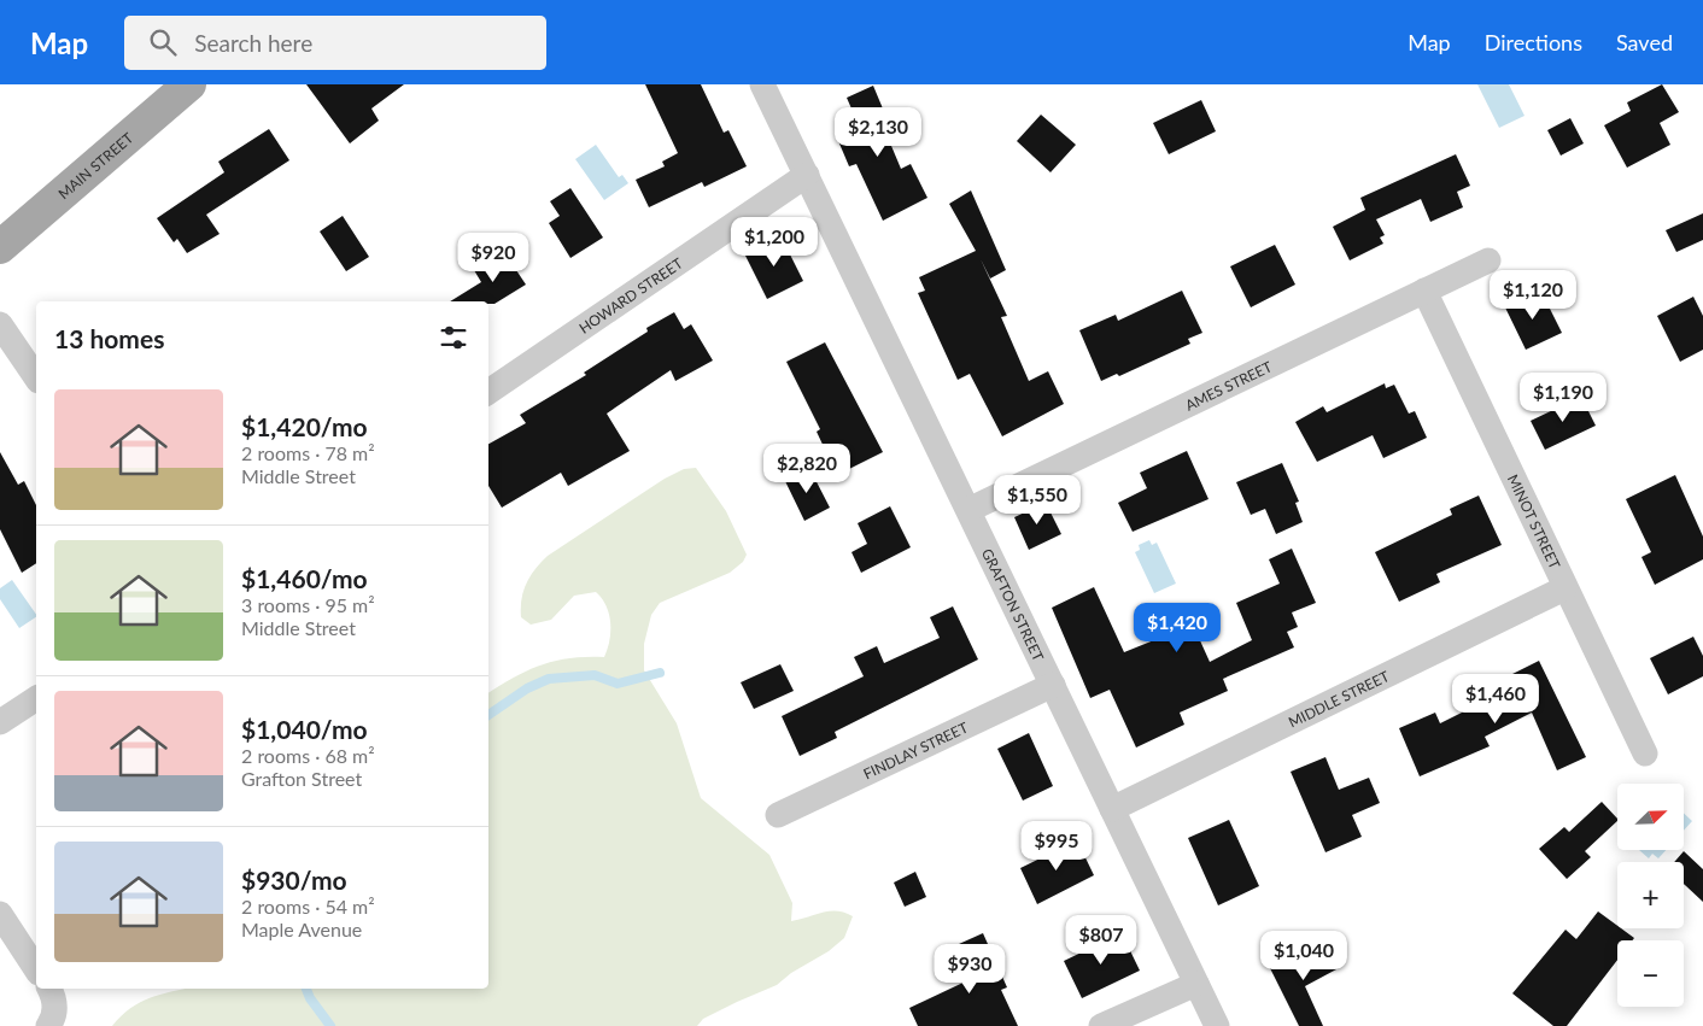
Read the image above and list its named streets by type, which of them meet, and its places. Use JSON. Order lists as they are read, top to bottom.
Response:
{
  "streets": {
    "main road": ["MAIN STREET"],
    "street": [
      "HOWARD STREET",
      "AMES STREET",
      "MINOT STREET",
      "GRAFTON STREET",
      "MIDDLE STREET",
      "FINDLAY STREET"
    ]
  },
  "crossings": [
    ["HOWARD STREET", "GRAFTON STREET"],
    ["AMES STREET", "MINOT STREET"],
    ["AMES STREET", "GRAFTON STREET"],
    ["MINOT STREET", "MIDDLE STREET"],
    ["GRAFTON STREET", "MIDDLE STREET"],
    ["GRAFTON STREET", "FINDLAY STREET"]
  ],
  "north": "top right",
  "page": {
    "header": "Map",
    "search": "Search here",
    "nav": ["Map", "Directions", "Saved"],
    "price": [
      "$2,130",
      "$1,200",
      "$920",
      "$1,120",
      "$1,190",
      "$2,820",
      "$1,550",
      "$1,420",
      "$1,460",
      "$995",
      "$807",
      "$1,040",
      "$930"
    ],
    "heading": "13 homes",
    "list": [
      {
        "name": "$1,420/mo",
        "note": "2 rooms · 78 m² · Middle Street"
      },
      {
        "name": "$1,460/mo",
        "note": "3 rooms · 95 m² · Middle Street"
      },
      {
        "name": "$1,040/mo",
        "note": "2 rooms · 68 m² · Grafton Street"
      },
      {
        "name": "$930/mo",
        "note": "2 rooms · 54 m² · Maple Avenue"
      }
    ],
    "map_buttons": ["+", "−"]
  }
}
